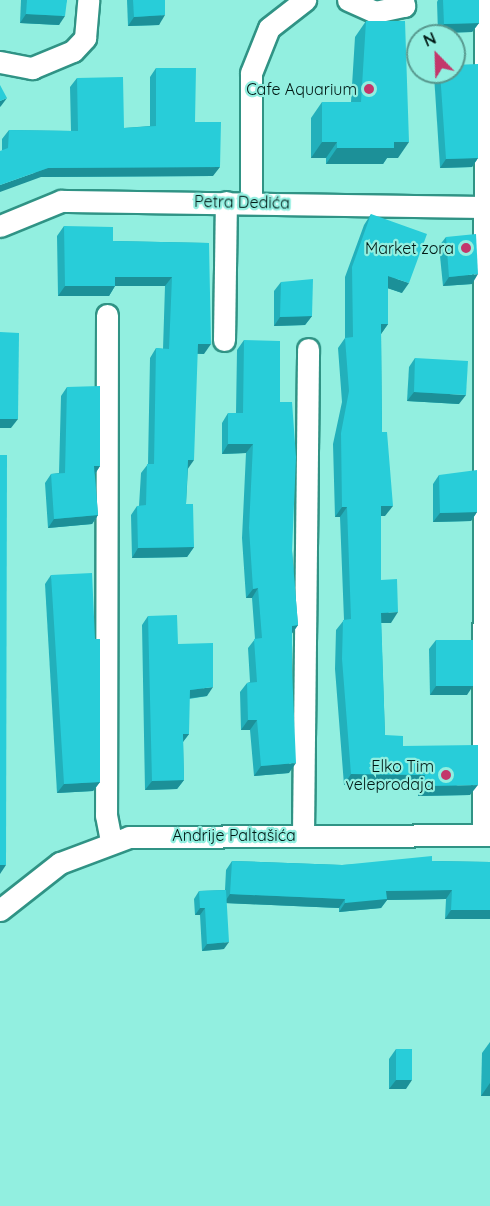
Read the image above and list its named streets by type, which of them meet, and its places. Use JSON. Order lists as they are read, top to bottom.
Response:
{
  "streets": {
    "street": ["Petra Dedića", "Andrije Paltašića"]
  },
  "places": ["Cafe Aquarium", "Market zora", "Elko Tim veleprodaja"],
  "north": "top left"
}
